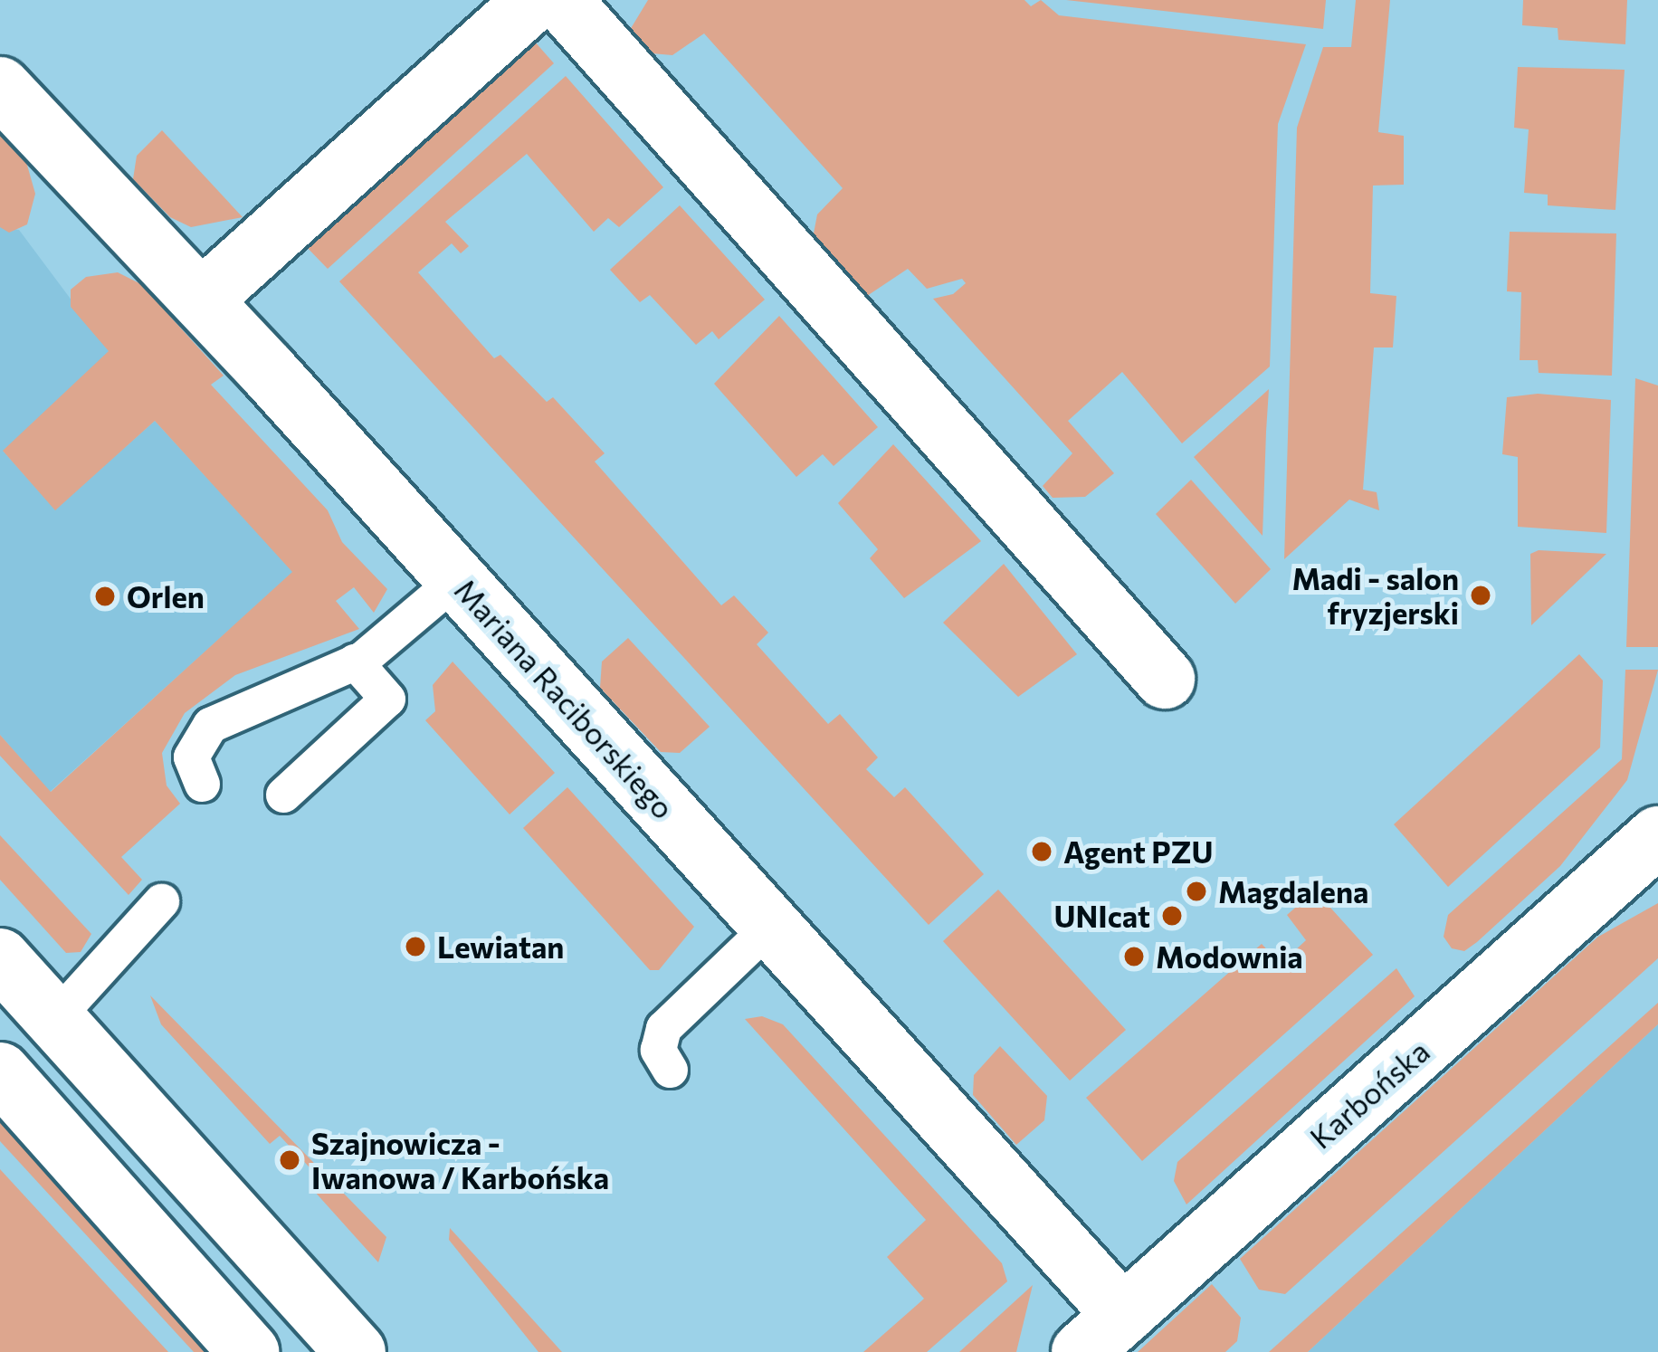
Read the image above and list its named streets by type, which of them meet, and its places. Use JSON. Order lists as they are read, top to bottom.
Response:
{
  "streets": {
    "street": ["Mariana Raciborskiego", "Karbońska"]
  },
  "crossings": [
    ["Mariana Raciborskiego", "Karbońska"]
  ],
  "places": [
    "Madi - salon fryzjerski",
    "Orlen",
    "Agent PZU",
    "Magdalena",
    "UNIcat",
    "Lewiatan",
    "Modownia",
    "Szajnowicza - Iwanowa / Karbońska"
  ]
}
